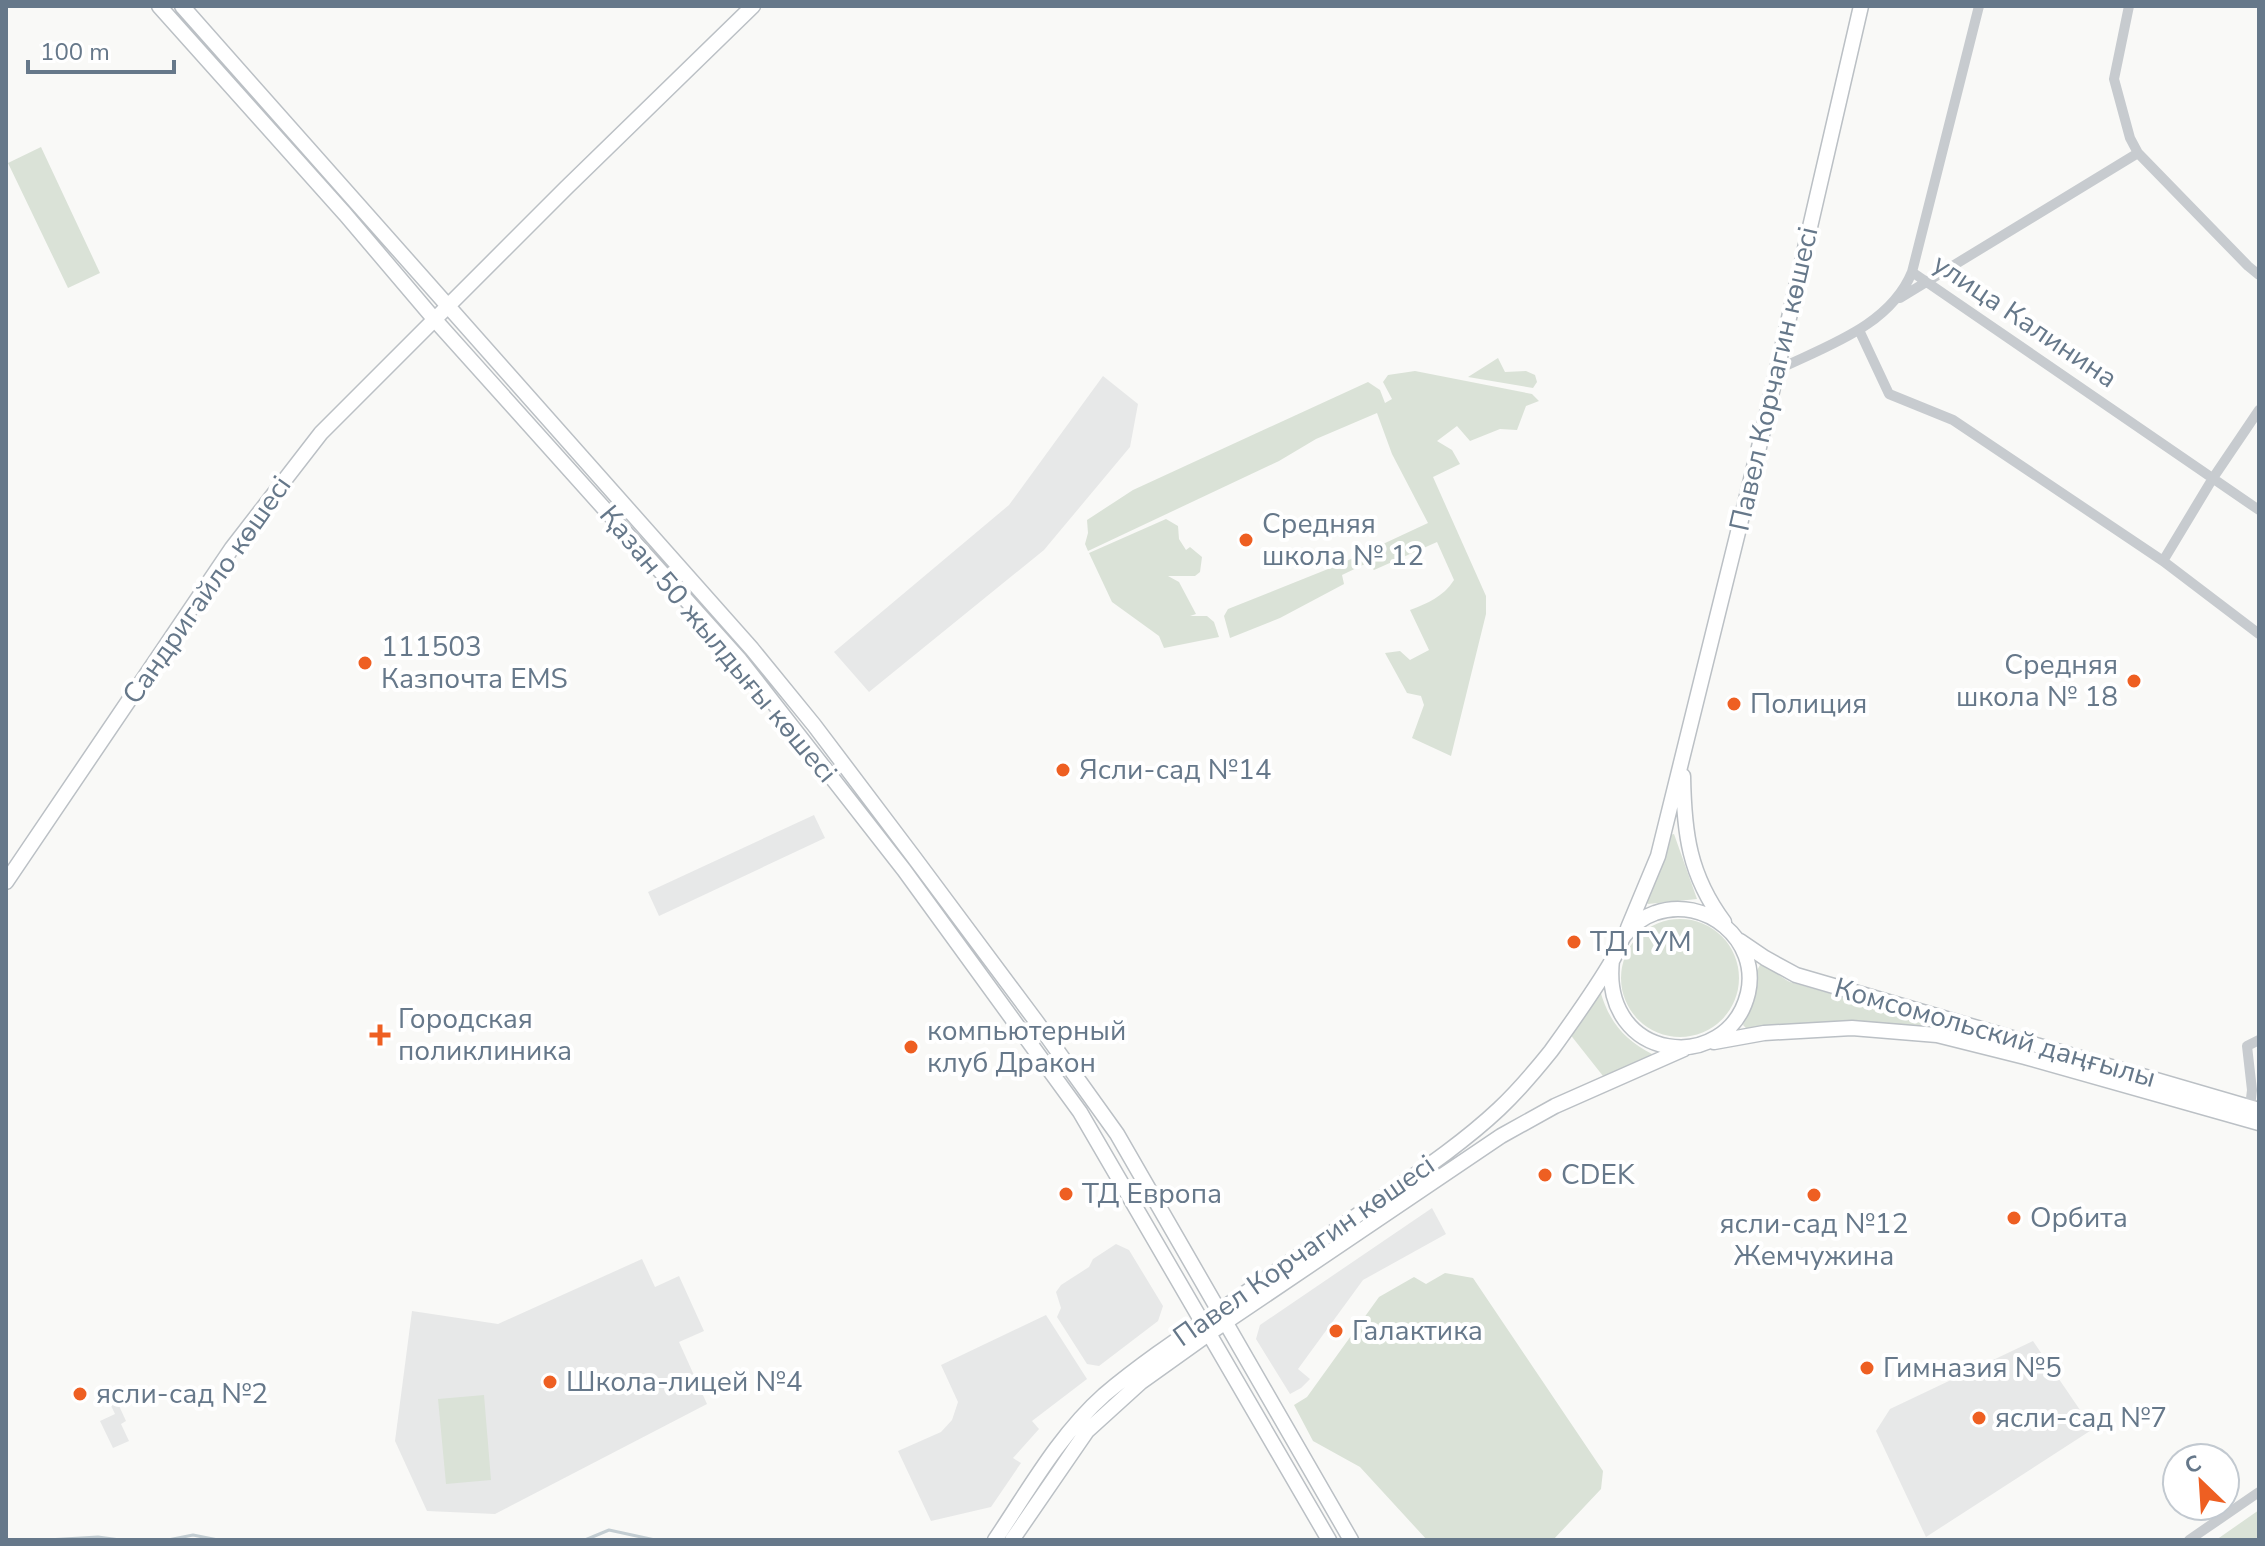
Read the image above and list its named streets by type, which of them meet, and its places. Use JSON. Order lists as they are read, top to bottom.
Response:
{
  "streets": {
    "street": [
      "улица Калинина",
      "Павел Корчагин көшесі",
      "Сандригайло көшесі",
      "Қазан 50 жылдығы көшесі",
      "Комсомольский даңғылы"
    ]
  },
  "crossings": [
    ["Павел Корчагин көшесі", "Қазан 50 жылдығы көшесі"],
    ["Павел Корчагин көшесі", "Комсомольский даңғылы"],
    ["Сандригайло көшесі", "Қазан 50 жылдығы көшесі"]
  ],
  "places": {
    "other": [
      "Средняя школа № 12",
      "111503 Казпочта EMS",
      "Средняя школа № 18",
      "Полиция",
      "Ясли-сад №14",
      "ТД ГУМ",
      "компьютерный клуб Дракон",
      "CDEK",
      "ТД Европа",
      "ясли-сад №12 Жемчужина",
      "Орбита",
      "Галактика",
      "Гимназия №5",
      "Школа-лицей №4",
      "ясли-сад №2",
      "ясли-сад №7"
    ],
    "health": ["Городская поликлиника"]
  },
  "scale_bar": "100 m",
  "north": "top left"
}
